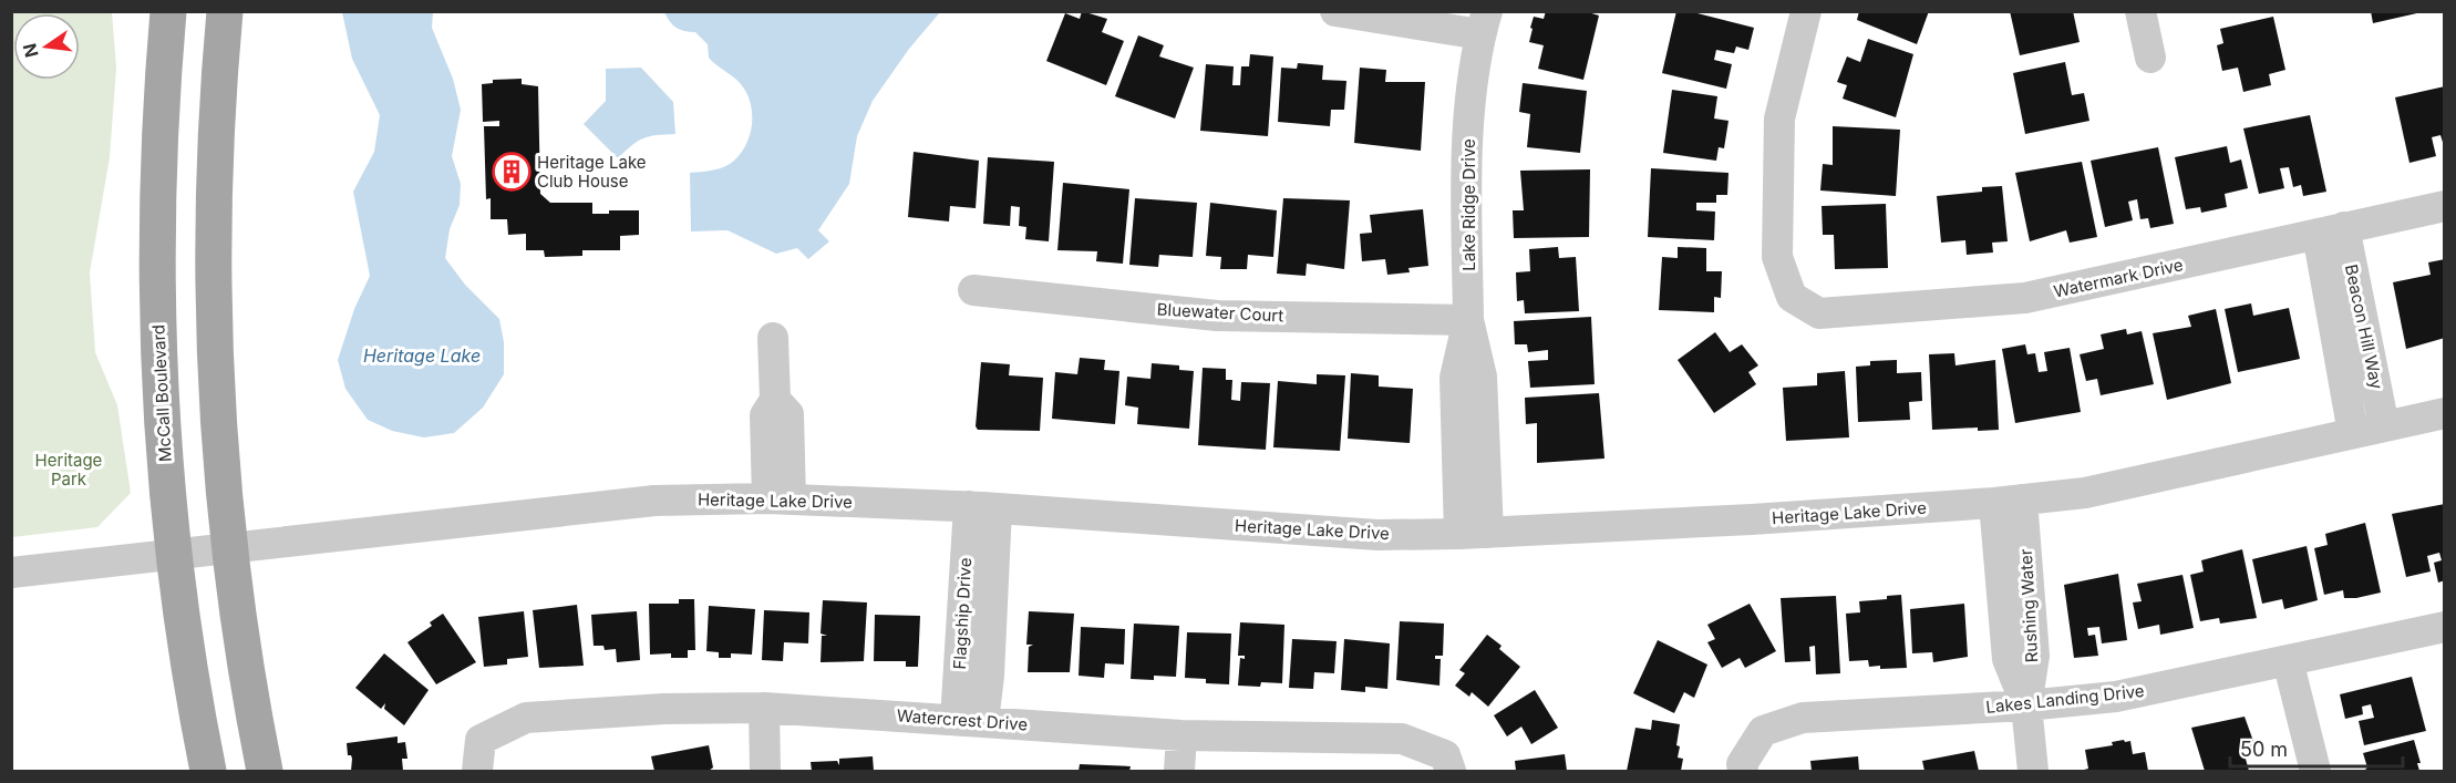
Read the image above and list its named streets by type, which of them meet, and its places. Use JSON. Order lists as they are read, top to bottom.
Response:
{
  "streets": {
    "main road": ["McCall Boulevard"],
    "street": [
      "Lake Ridge Drive",
      "Watermark Drive",
      "Bluewater Court",
      "Beacon Hill Way",
      "Heritage Lake Drive",
      "Rushing Water",
      "Flagship Drive",
      "Lakes Landing Drive",
      "Watercrest Drive"
    ]
  },
  "crossings": [
    ["Lake Ridge Drive", "Bluewater Court"],
    ["Lake Ridge Drive", "Heritage Lake Drive"],
    ["Watermark Drive", "Beacon Hill Way"],
    ["Beacon Hill Way", "Heritage Lake Drive"],
    ["McCall Boulevard", "Heritage Lake Drive"],
    ["Heritage Lake Drive", "Rushing Water"],
    ["Heritage Lake Drive", "Flagship Drive"],
    ["Rushing Water", "Lakes Landing Drive"],
    ["Flagship Drive", "Watercrest Drive"]
  ],
  "water": ["Heritage Lake"],
  "parks": ["Heritage Park"],
  "places": {
    "building": ["Heritage Lake Club House"]
  },
  "scale_bar": "50 m",
  "north": "left"
}
